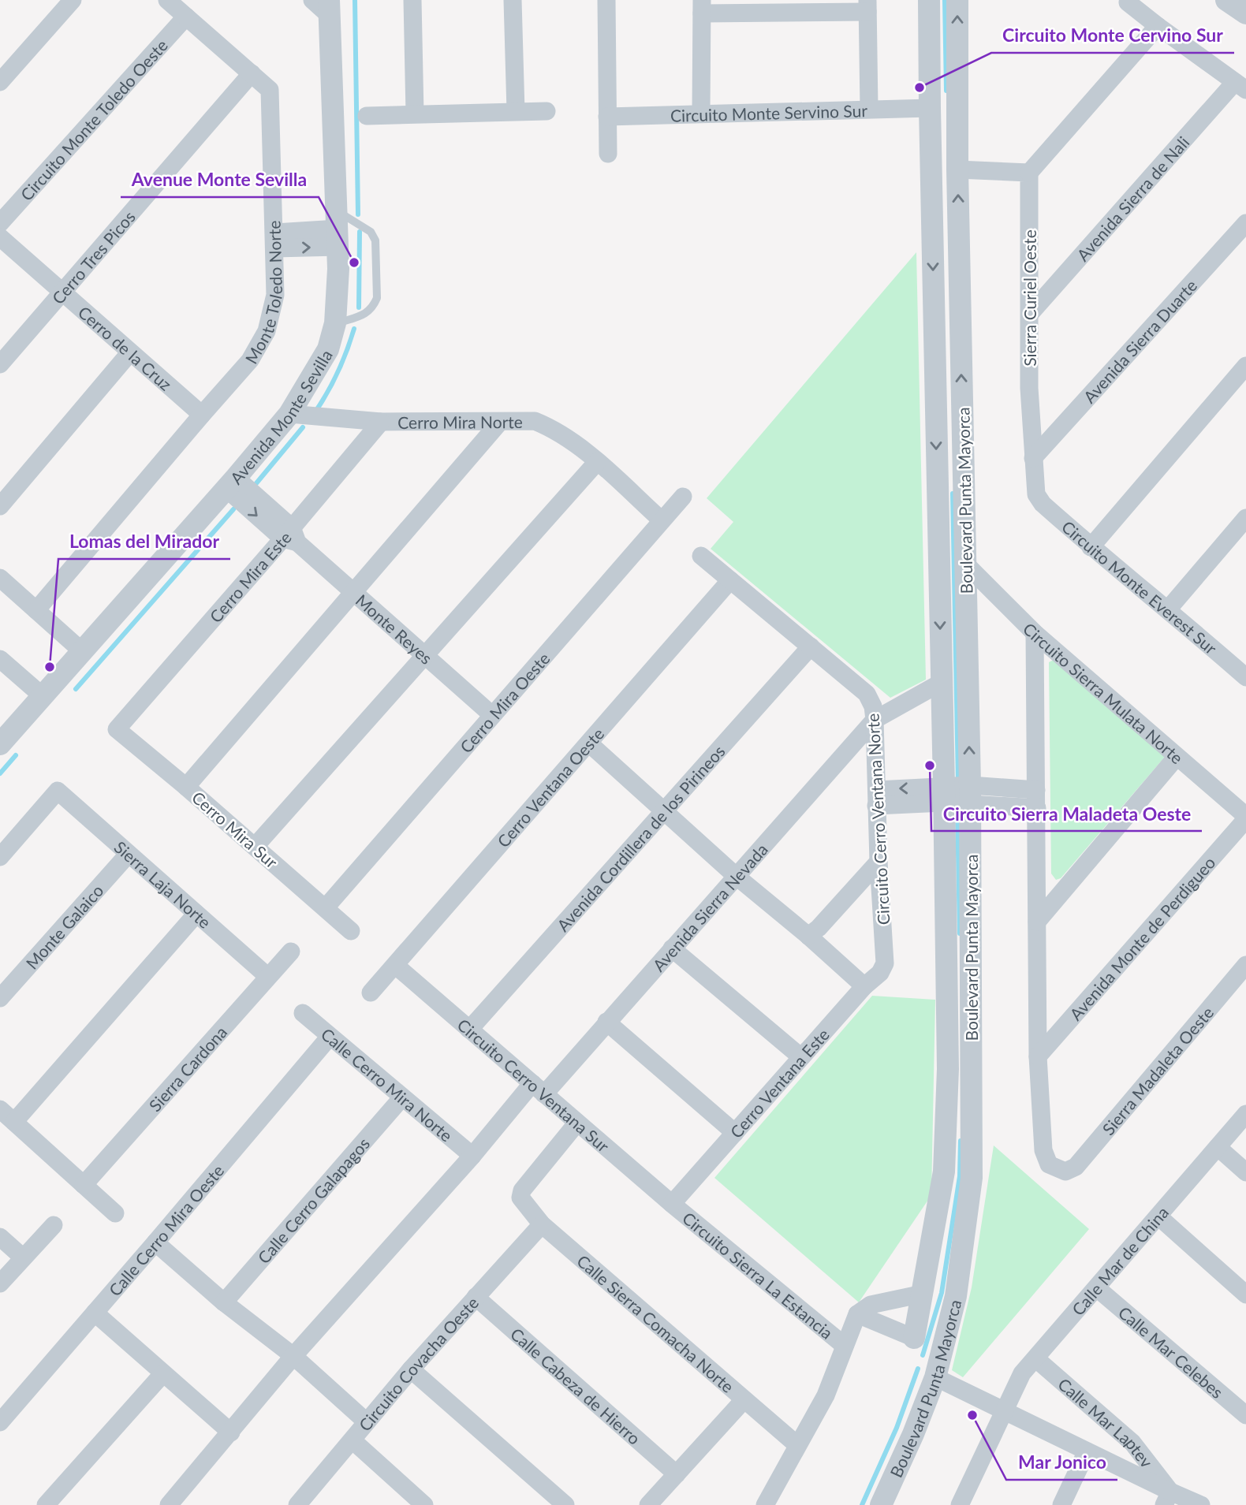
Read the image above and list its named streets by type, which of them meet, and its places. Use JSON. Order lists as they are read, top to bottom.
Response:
{
  "streets": {
    "street": [
      "Circuito Monte Servino Sur",
      "Circuito Monte Toledo Oeste",
      "Avenida Sierra de Nali",
      "Cerro Tres Picos",
      "Monte Toledo Norte",
      "Sierra Curiel Oeste",
      "Avenida Sierra Duarte",
      "Cerro de la Cruz",
      "Avenida Monte Sevilla",
      "Cerro Mira Norte",
      "Boulevard Punta Mayorca",
      "Cerro Mira Este",
      "Circuito Monte Everest Sur",
      "Monte Reyes",
      "Circuito Sierra Mulata Norte",
      "Cerro Mira Oeste",
      "Cerro Ventana Oeste",
      "Circuito Cerro Ventana Norte",
      "Cerro Mira Sur",
      "Avenida Cordillera de los Pirineos",
      "Sierra Laja Norte",
      "Avenida Sierra Nevada",
      "Monte Galaico",
      "Avenida Monte de Perdigueo",
      "Sierra Cardona",
      "Sierra Madaleta Oeste",
      "Cerro Ventana Este",
      "Calle Cerro Mira Norte",
      "Circuito Cerro Ventana Sur",
      "Calle Cerro Galapagos",
      "Calle Cerro Mira Oeste",
      "Calle Mar de China",
      "Circuito Sierra La Estancia",
      "Calle Sierra Comacha Norte",
      "Calle Mar Celebes",
      "Circuito Covacha Oeste",
      "Calle Cabeza de Hierro",
      "Calle Mar Laptev"
    ]
  },
  "crossings": [
    ["Circuito Monte Servino Sur", "Boulevard Punta Mayorca"],
    ["Circuito Monte Toledo Oeste", "Monte Toledo Norte"],
    ["Avenida Sierra de Nali", "Sierra Curiel Oeste"],
    ["Cerro Tres Picos", "Monte Toledo Norte"],
    ["Cerro Tres Picos", "Cerro de la Cruz"],
    ["Monte Toledo Norte", "Cerro de la Cruz"],
    ["Sierra Curiel Oeste", "Avenida Sierra Duarte"],
    ["Sierra Curiel Oeste", "Circuito Monte Everest Sur"],
    ["Avenida Monte Sevilla", "Cerro Mira Norte"],
    ["Avenida Monte Sevilla", "Monte Reyes"],
    ["Cerro Mira Norte", "Cerro Mira Este"],
    ["Cerro Mira Norte", "Cerro Mira Oeste"],
    ["Boulevard Punta Mayorca", "Circuito Sierra Mulata Norte"],
    ["Boulevard Punta Mayorca", "Avenida Sierra Nevada"],
    ["Cerro Mira Este", "Monte Reyes"],
    ["Cerro Mira Este", "Cerro Mira Sur"],
    ["Monte Reyes", "Cerro Mira Oeste"],
    ["Circuito Sierra Mulata Norte", "Avenida Monte de Perdigueo"],
    ["Cerro Mira Oeste", "Cerro Mira Sur"],
    ["Cerro Ventana Oeste", "Circuito Cerro Ventana Norte"],
    ["Cerro Ventana Oeste", "Circuito Cerro Ventana Sur"],
    ["Circuito Cerro Ventana Norte", "Avenida Cordillera de los Pirineos"],
    ["Circuito Cerro Ventana Norte", "Avenida Sierra Nevada"],
    ["Circuito Cerro Ventana Norte", "Cerro Ventana Este"],
    ["Avenida Cordillera de los Pirineos", "Circuito Cerro Ventana Sur"],
    ["Sierra Laja Norte", "Monte Galaico"],
    ["Sierra Laja Norte", "Sierra Cardona"],
    ["Avenida Sierra Nevada", "Calle Cerro Mira Norte"],
    ["Avenida Sierra Nevada", "Circuito Cerro Ventana Sur"],
    ["Avenida Monte de Perdigueo", "Sierra Madaleta Oeste"],
    ["Cerro Ventana Este", "Circuito Cerro Ventana Sur"],
    ["Cerro Ventana Este", "Circuito Sierra La Estancia"],
    ["Calle Cerro Mira Norte", "Calle Cerro Galapagos"],
    ["Calle Cerro Mira Norte", "Calle Cerro Mira Oeste"],
    ["Circuito Cerro Ventana Sur", "Circuito Sierra La Estancia"],
    ["Circuito Cerro Ventana Sur", "Calle Sierra Comacha Norte"],
    ["Calle Mar de China", "Calle Mar Celebes"],
    ["Calle Mar de China", "Calle Mar Laptev"],
    ["Calle Sierra Comacha Norte", "Circuito Covacha Oeste"],
    ["Circuito Covacha Oeste", "Calle Cabeza de Hierro"]
  ],
  "places": [
    "Circuito Monte Cervino Sur",
    "Avenue Monte Sevilla",
    "Lomas del Mirador",
    "Circuito Sierra Maladeta Oeste",
    "Mar Jonico"
  ]
}
